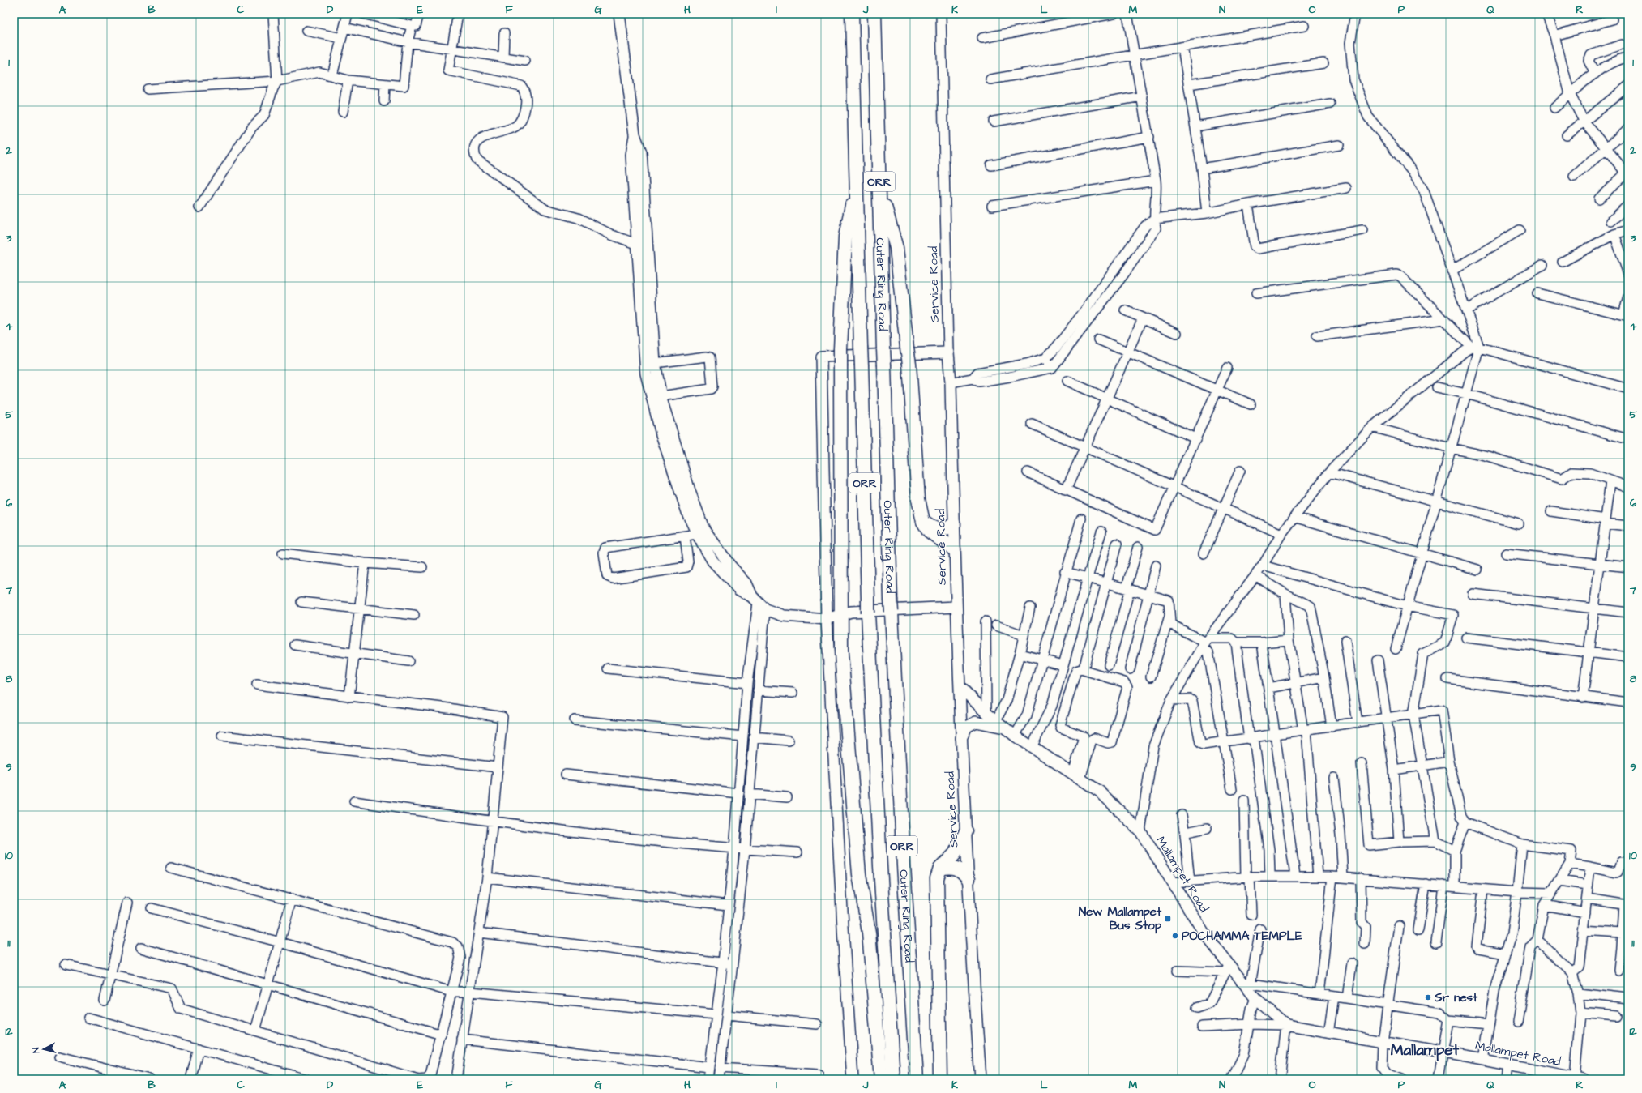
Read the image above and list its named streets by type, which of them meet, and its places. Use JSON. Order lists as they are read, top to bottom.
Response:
{
  "streets": {
    "highway": ["ORR", "Outer Ring Road"],
    "main road": ["Service Road", "Mallampet Road"]
  },
  "crossings": [
    ["Service Road", "Mallampet Road"]
  ],
  "districts": ["Mallampet"],
  "places": {
    "transit": ["New Mallampet Bus Stop"],
    "other": ["POCHAMMA TEMPLE", "Sr nest"]
  },
  "north": "left",
  "grid": {
    "columns": [
      "A",
      "B",
      "C",
      "D",
      "E",
      "F",
      "G",
      "H",
      "I",
      "J",
      "K",
      "L",
      "M",
      "N",
      "O",
      "P",
      "Q",
      "R"
    ],
    "rows": [
      "1",
      "2",
      "3",
      "4",
      "5",
      "6",
      "7",
      "8",
      "9",
      "10",
      "11",
      "12"
    ]
  }
}
